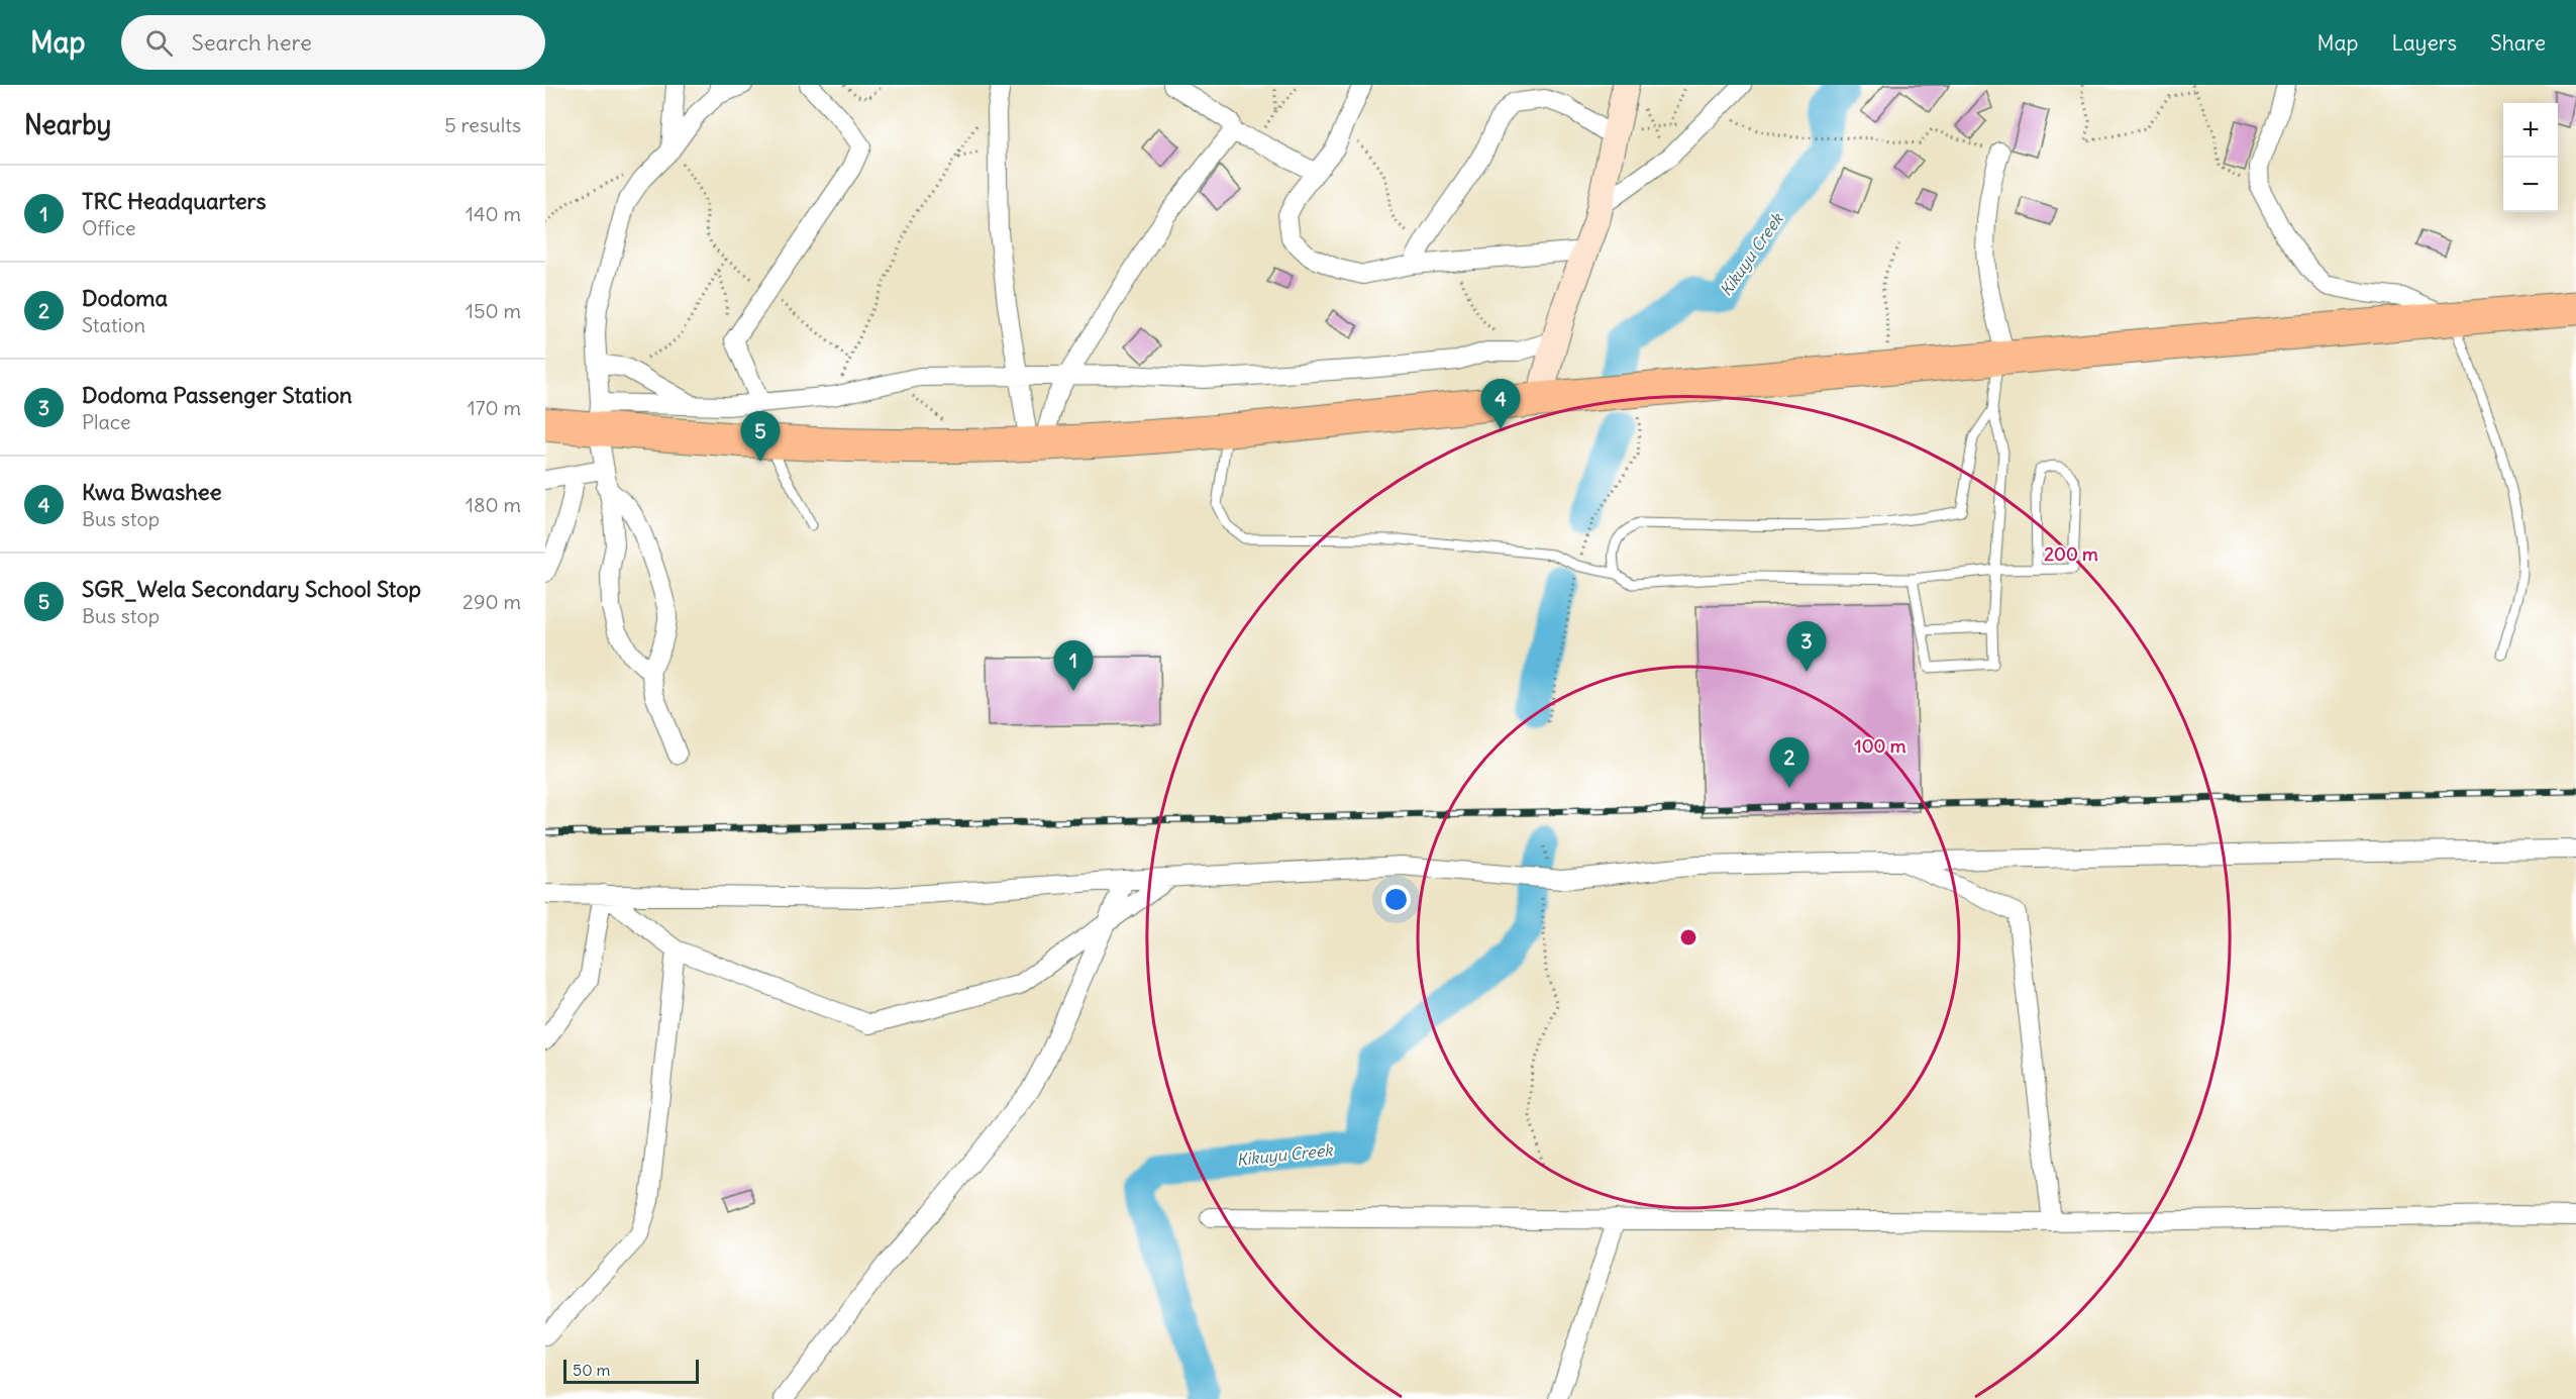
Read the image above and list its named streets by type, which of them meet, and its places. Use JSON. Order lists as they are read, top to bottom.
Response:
{
  "water": ["Kikuyu Creek"],
  "scale_bar": "50 m",
  "page": {
    "header": "Map",
    "search": "Search here",
    "nav": ["Map", "Layers", "Share"],
    "heading": ["Nearby", "5 results"],
    "map_buttons": ["+", "−"],
    "list": [
      {
        "mark": "1",
        "name": "TRC Headquarters",
        "note": "Office",
        "value": "140 m"
      },
      {
        "mark": "2",
        "name": "Dodoma",
        "note": "Station",
        "value": "150 m"
      },
      {
        "mark": "3",
        "name": "Dodoma Passenger Station",
        "note": "Place",
        "value": "170 m"
      },
      {
        "mark": "4",
        "name": "Kwa Bwashee",
        "note": "Bus stop",
        "value": "180 m"
      },
      {
        "mark": "5",
        "name": "SGR_Wela Secondary School Stop",
        "note": "Bus stop",
        "value": "290 m"
      }
    ],
    "pins": [
      "4",
      "5",
      "3",
      "1",
      "2"
    ],
    "scale": "50 m"
  },
  "rings": ["200 m", "100 m"]
}
